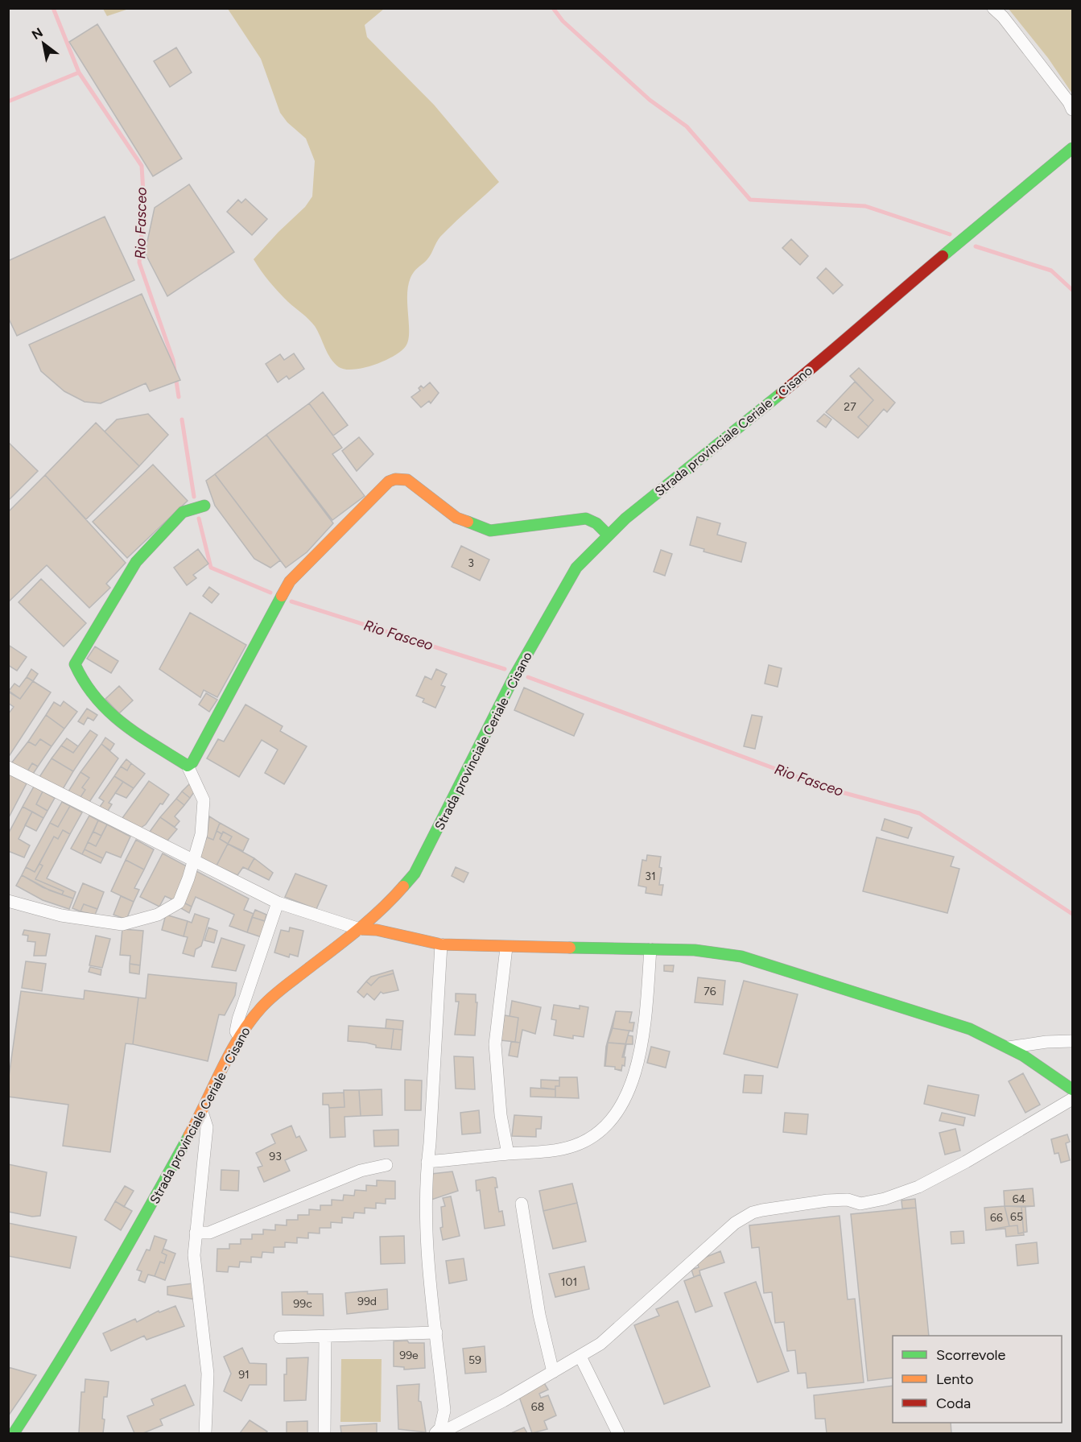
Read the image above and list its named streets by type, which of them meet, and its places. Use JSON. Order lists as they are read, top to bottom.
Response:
{
  "streets": {
    "street": ["Strada provinciale Ceriale - Cisano"]
  },
  "water": ["Rio Fasceo"],
  "house_numbers": [
    "27",
    "3",
    "31",
    "76",
    "93",
    "64",
    "65",
    "66",
    "101",
    "99d",
    "99c",
    "99e",
    "59",
    "91",
    "68"
  ],
  "legend": ["Scorrevole", "Lento", "Coda"],
  "north": "top left"
}
